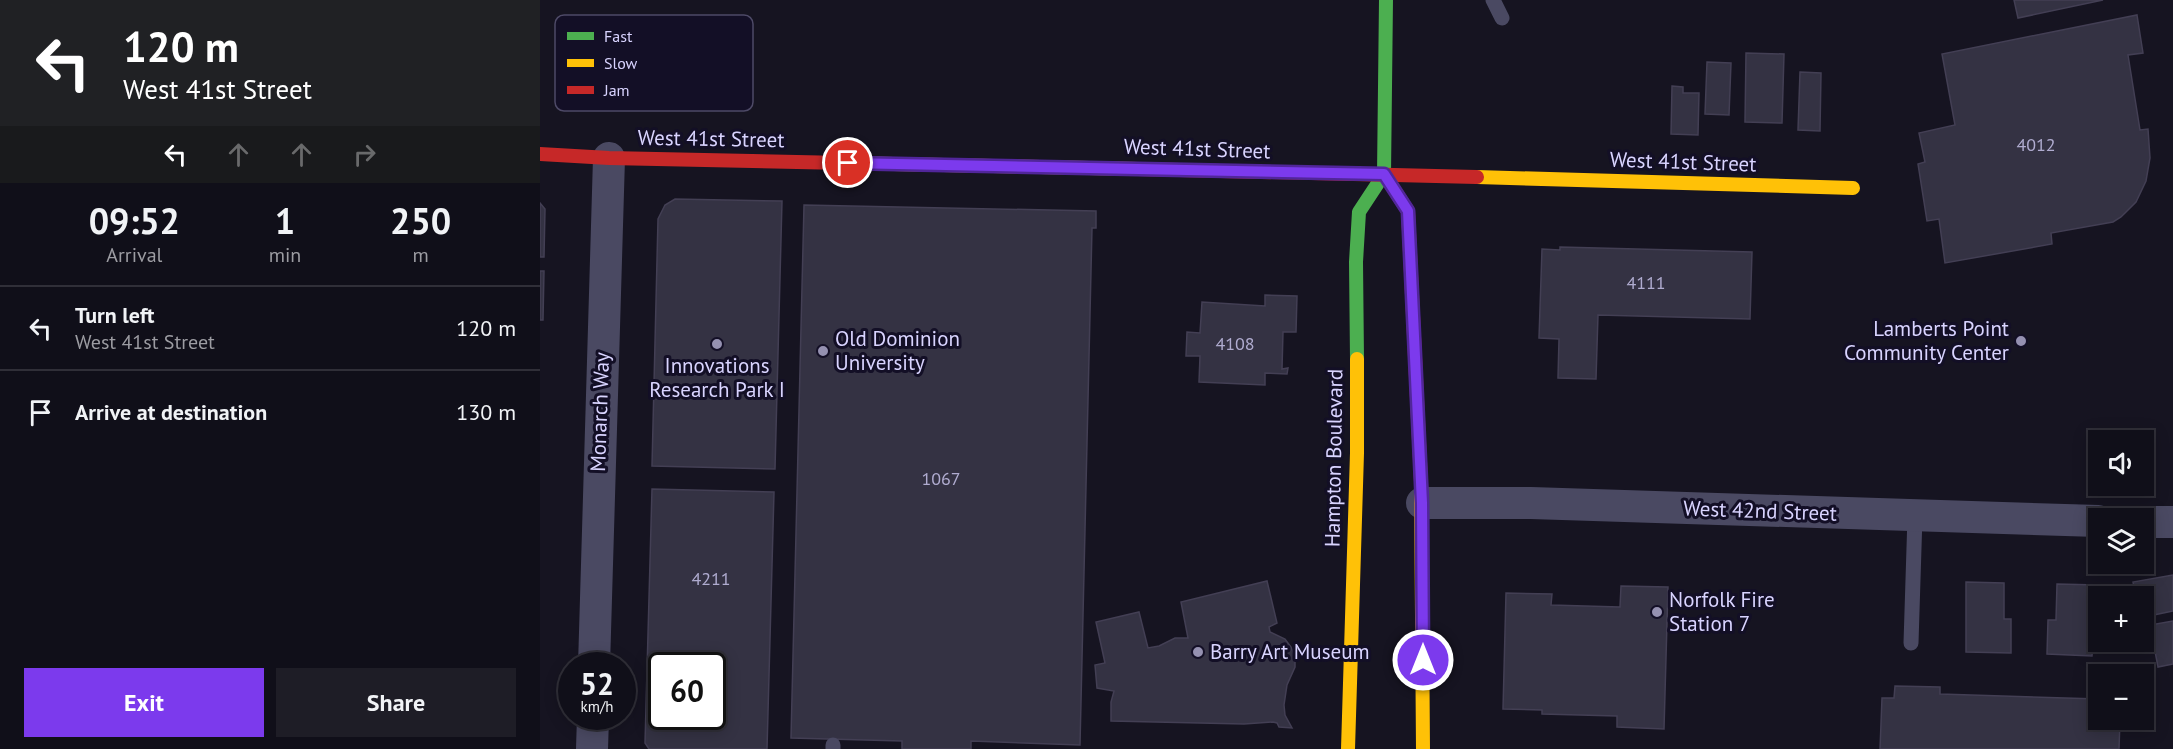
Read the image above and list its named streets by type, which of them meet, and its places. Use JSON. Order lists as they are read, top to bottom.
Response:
{
  "streets": {
    "main road": ["West 41st Street", "Hampton Boulevard"],
    "street": ["Monarch Way", "West 42nd Street"]
  },
  "crossings": [
    ["West 41st Street", "Monarch Way"],
    ["West 41st Street", "Hampton Boulevard"]
  ],
  "places": [
    "Lamberts Point Community Center",
    "Innovations Research Park I",
    "Old Dominion University",
    "Norfolk Fire Station 7",
    "Barry Art Museum"
  ],
  "house_numbers": [
    "4012",
    "4111",
    "4108",
    "1067",
    "4211"
  ],
  "legend": ["Fast", "Slow", "Jam"],
  "page": {
    "turn": ["120 m", "West 41st Street"],
    "eta": [
      "09:52",
      "Arrival",
      "1",
      "min",
      "250",
      "m"
    ],
    "list": [
      {
        "name": "Turn left",
        "note": "West 41st Street",
        "value": "120 m"
      },
      {
        "name": "Arrive at destination",
        "value": "130 m"
      }
    ],
    "map_buttons": ["+", "−"],
    "speed": "52 km/h",
    "limit": "60",
    "buttons": ["Exit", "Share"]
  }
}
